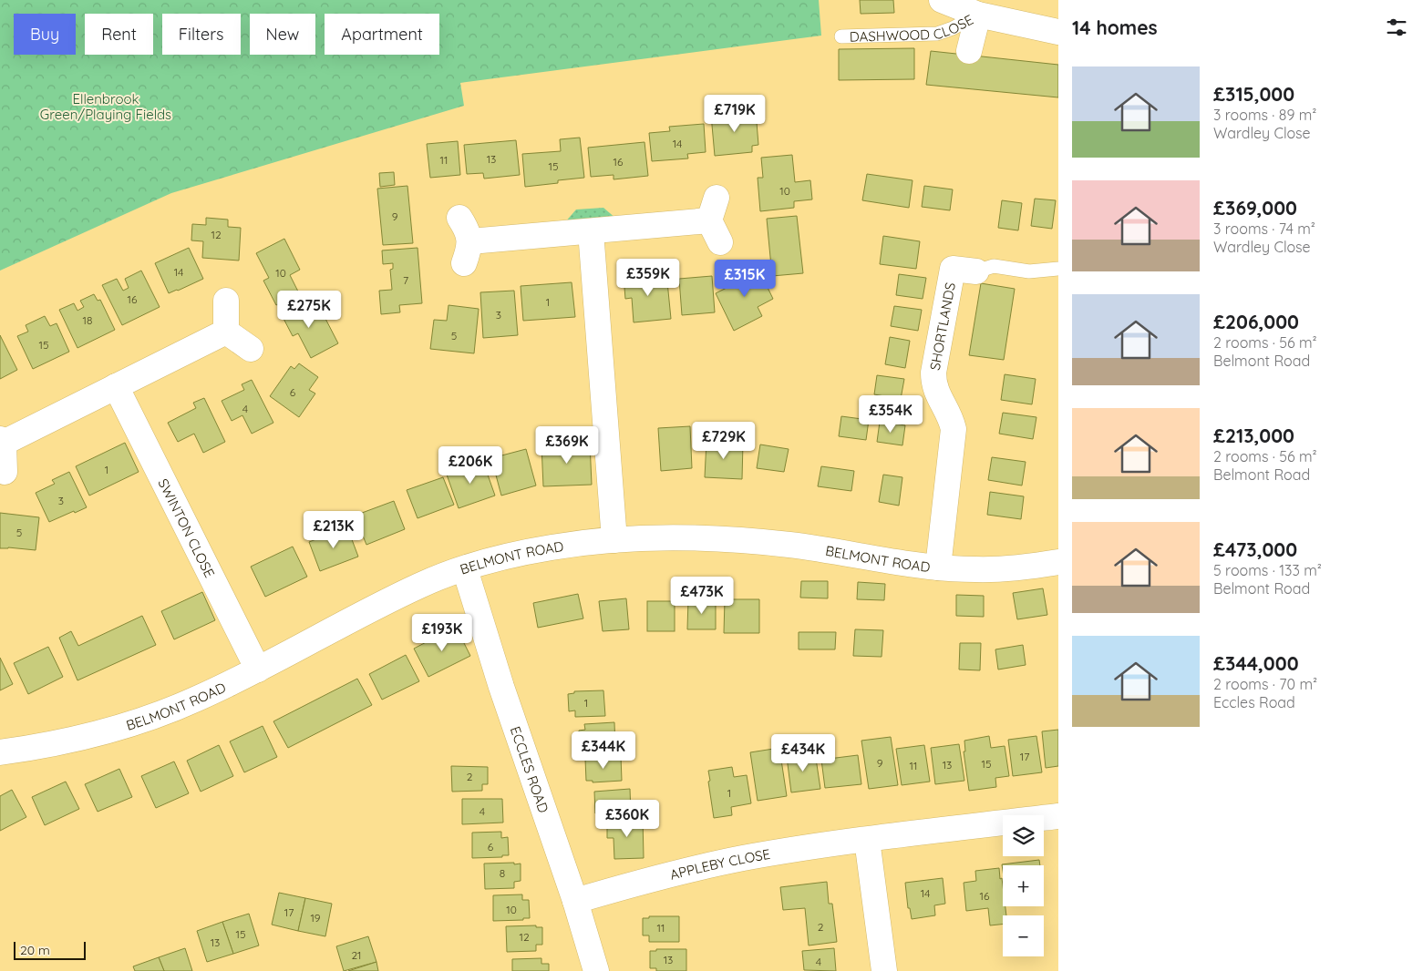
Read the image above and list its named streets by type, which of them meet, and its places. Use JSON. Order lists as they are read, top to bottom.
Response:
{
  "streets": {
    "street": [
      "DASHWOOD CLOSE",
      "SHORTLANDS",
      "SWINTON CLOSE",
      "BELMONT ROAD",
      "ECCLES ROAD",
      "APPLEBY CLOSE"
    ]
  },
  "crossings": [
    ["SHORTLANDS", "BELMONT ROAD"],
    ["SWINTON CLOSE", "BELMONT ROAD"],
    ["BELMONT ROAD", "ECCLES ROAD"],
    ["ECCLES ROAD", "APPLEBY CLOSE"]
  ],
  "parks": ["Ellenbrook Green/Playing Fields"],
  "house_numbers": [
    "14",
    "13",
    "11",
    "16",
    "15",
    "10",
    "9",
    "12",
    "14",
    "10",
    "7",
    "16",
    "1",
    "3",
    "18",
    "5",
    "15",
    "6",
    "4",
    "1",
    "3",
    "5",
    "1",
    "17",
    "9",
    "15",
    "13",
    "11",
    "2",
    "1",
    "4",
    "6",
    "8",
    "14",
    "16",
    "10",
    "17",
    "19",
    "2",
    "11",
    "15",
    "12",
    "13",
    "21",
    "13",
    "4"
  ],
  "scale_bar": "20 m",
  "page": {
    "heading": "14 homes",
    "chip": [
      "Buy",
      "Rent",
      "Filters",
      "New",
      "Apartment"
    ],
    "list": [
      {
        "name": "£315,000",
        "note": "3 rooms · 89 m² · Wardley Close"
      },
      {
        "name": "£369,000",
        "note": "3 rooms · 74 m² · Wardley Close"
      },
      {
        "name": "£206,000",
        "note": "2 rooms · 56 m² · Belmont Road"
      },
      {
        "name": "£213,000",
        "note": "2 rooms · 56 m² · Belmont Road"
      },
      {
        "name": "£473,000",
        "note": "5 rooms · 133 m² · Belmont Road"
      },
      {
        "name": "£344,000",
        "note": "2 rooms · 70 m² · Eccles Road"
      }
    ],
    "price": [
      "£719K",
      "£359K",
      "£315K",
      "£275K",
      "£354K",
      "£729K",
      "£369K",
      "£206K",
      "£213K",
      "£473K",
      "£193K",
      "£344K",
      "£434K",
      "£360K"
    ],
    "map_buttons": ["+", "−"],
    "scale": "20 m"
  }
}
